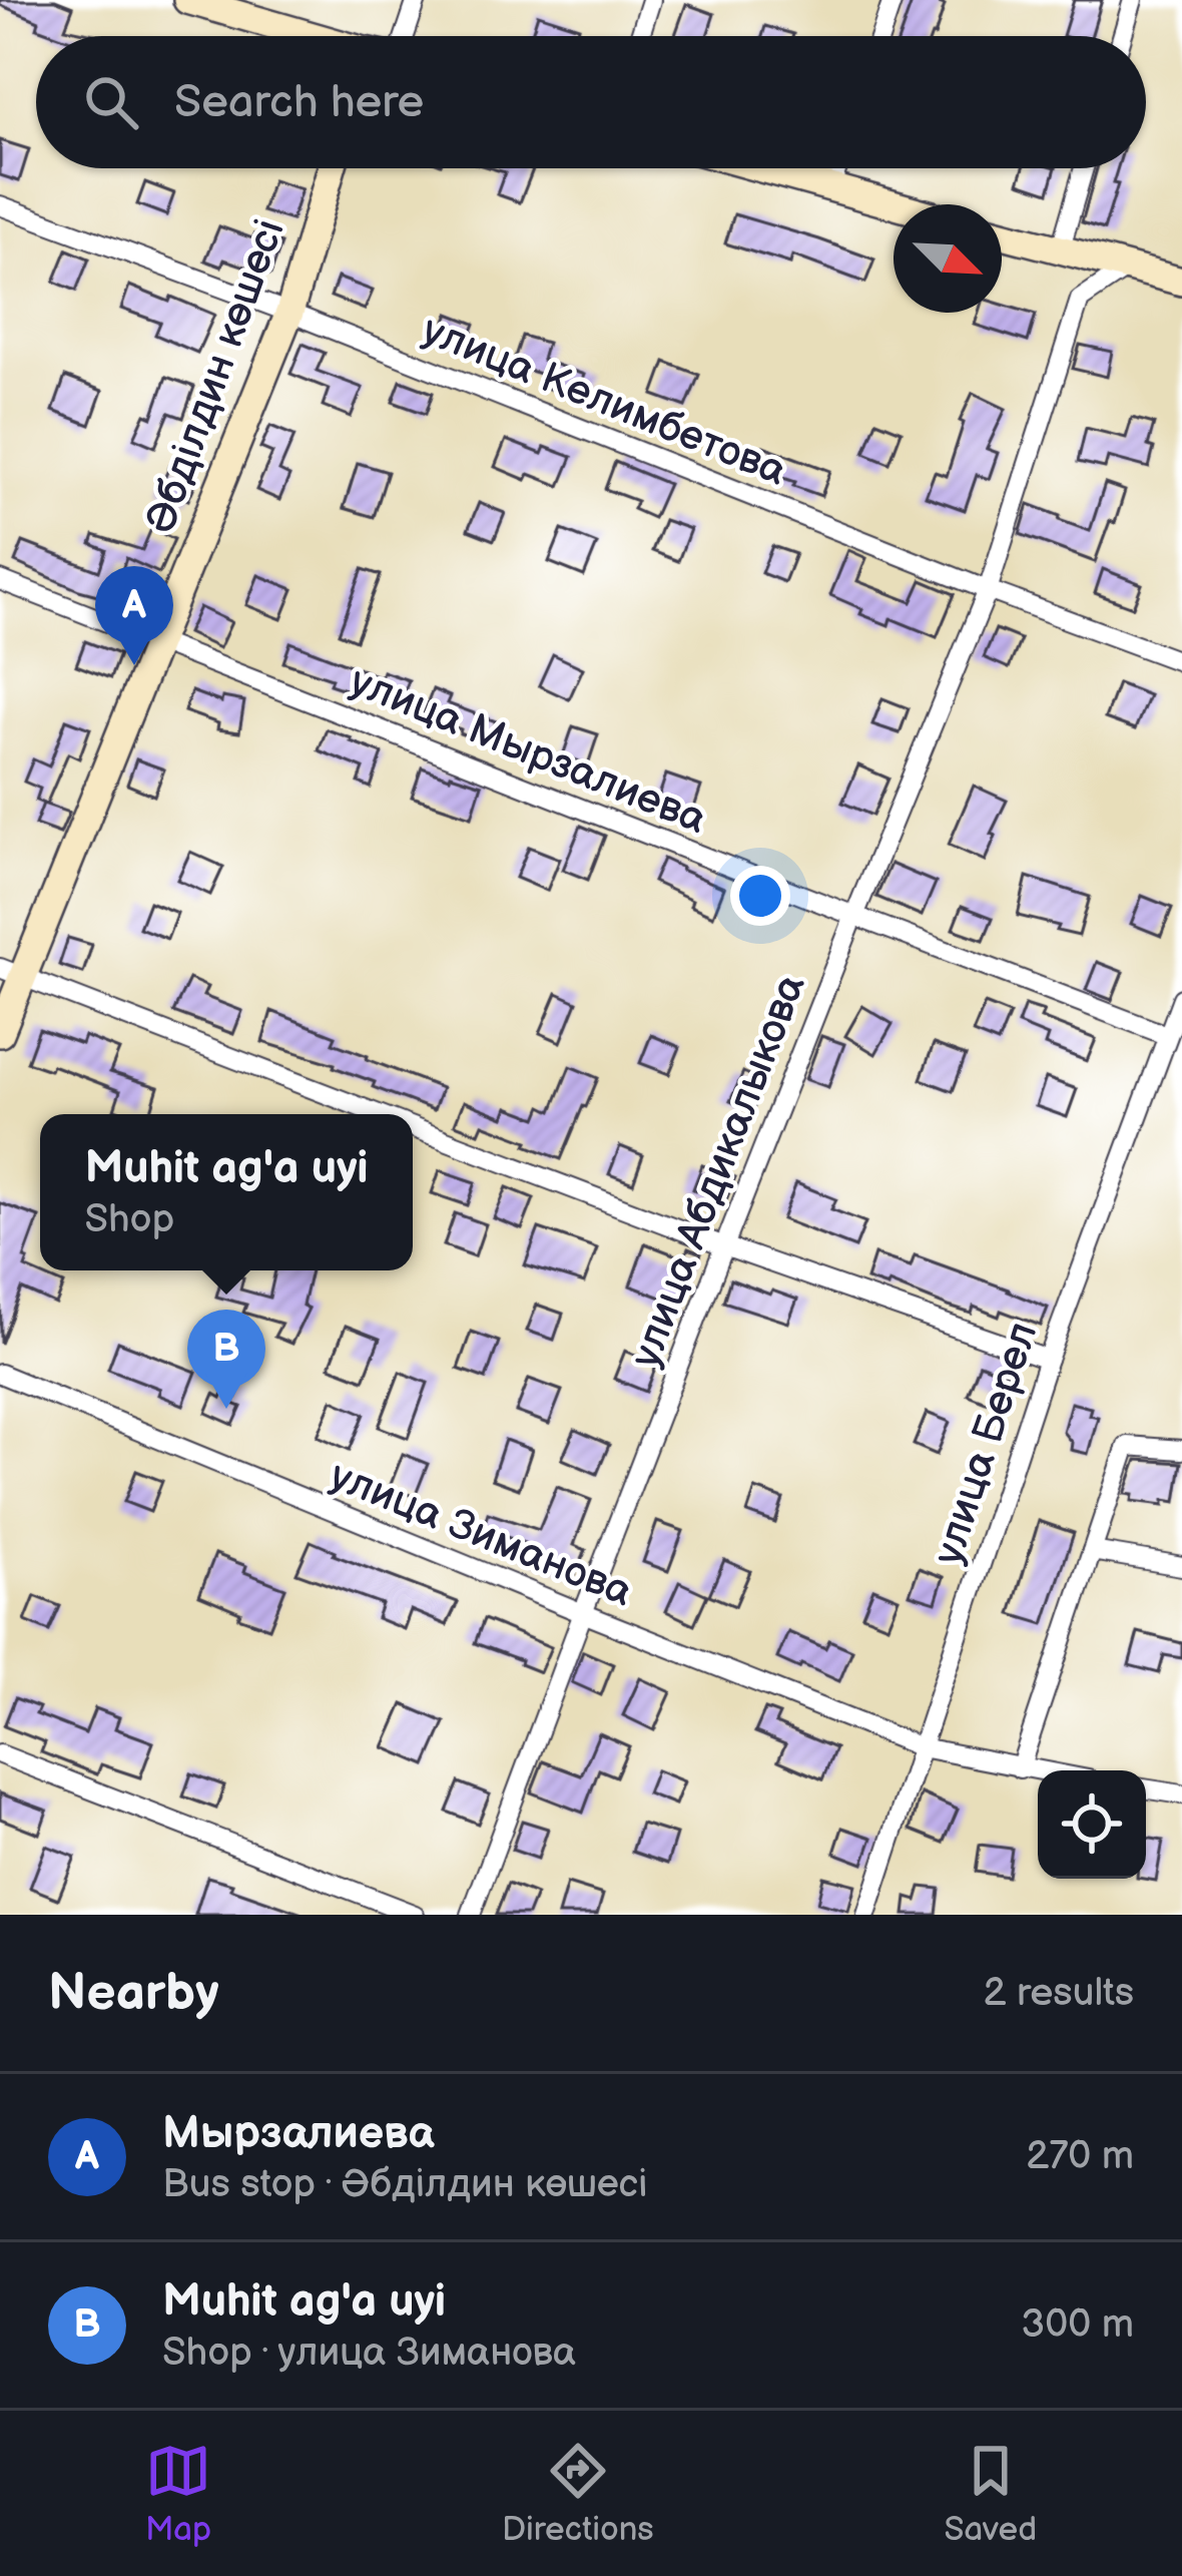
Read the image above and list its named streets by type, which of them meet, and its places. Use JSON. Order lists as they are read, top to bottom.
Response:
{
  "streets": {
    "main road": ["Әбділдин көшесі"],
    "street": [
      "улица Келимбетова",
      "улица Мырзалиева",
      "улица Абдикалыкова",
      "улица Берел",
      "улица Зиманова"
    ]
  },
  "crossings": [
    ["Әбділдин көшесі", "улица Келимбетова"],
    ["Әбділдин көшесі", "улица Мырзалиева"],
    ["улица Келимбетова", "улица Абдикалыкова"],
    ["улица Мырзалиева", "улица Абдикалыкова"],
    ["улица Мырзалиева", "улица Берел"],
    ["улица Абдикалыкова", "улица Зиманова"],
    ["улица Берел", "улица Зиманова"]
  ],
  "north": "bottom right",
  "page": {
    "search": "Search here",
    "pins": ["A", "B"],
    "popup": ["Muhit ag'a uyi", "Shop"],
    "heading": ["Nearby", "2 results"],
    "list": [
      {
        "mark": "A",
        "name": "Мырзалиева",
        "note": "Bus stop · Әбділдин көшесі",
        "value": "270 m"
      },
      {
        "mark": "B",
        "name": "Muhit ag'a uyi",
        "note": "Shop · улица Зиманова",
        "value": "300 m"
      }
    ],
    "nav": ["Map", "Directions", "Saved"]
  }
}
